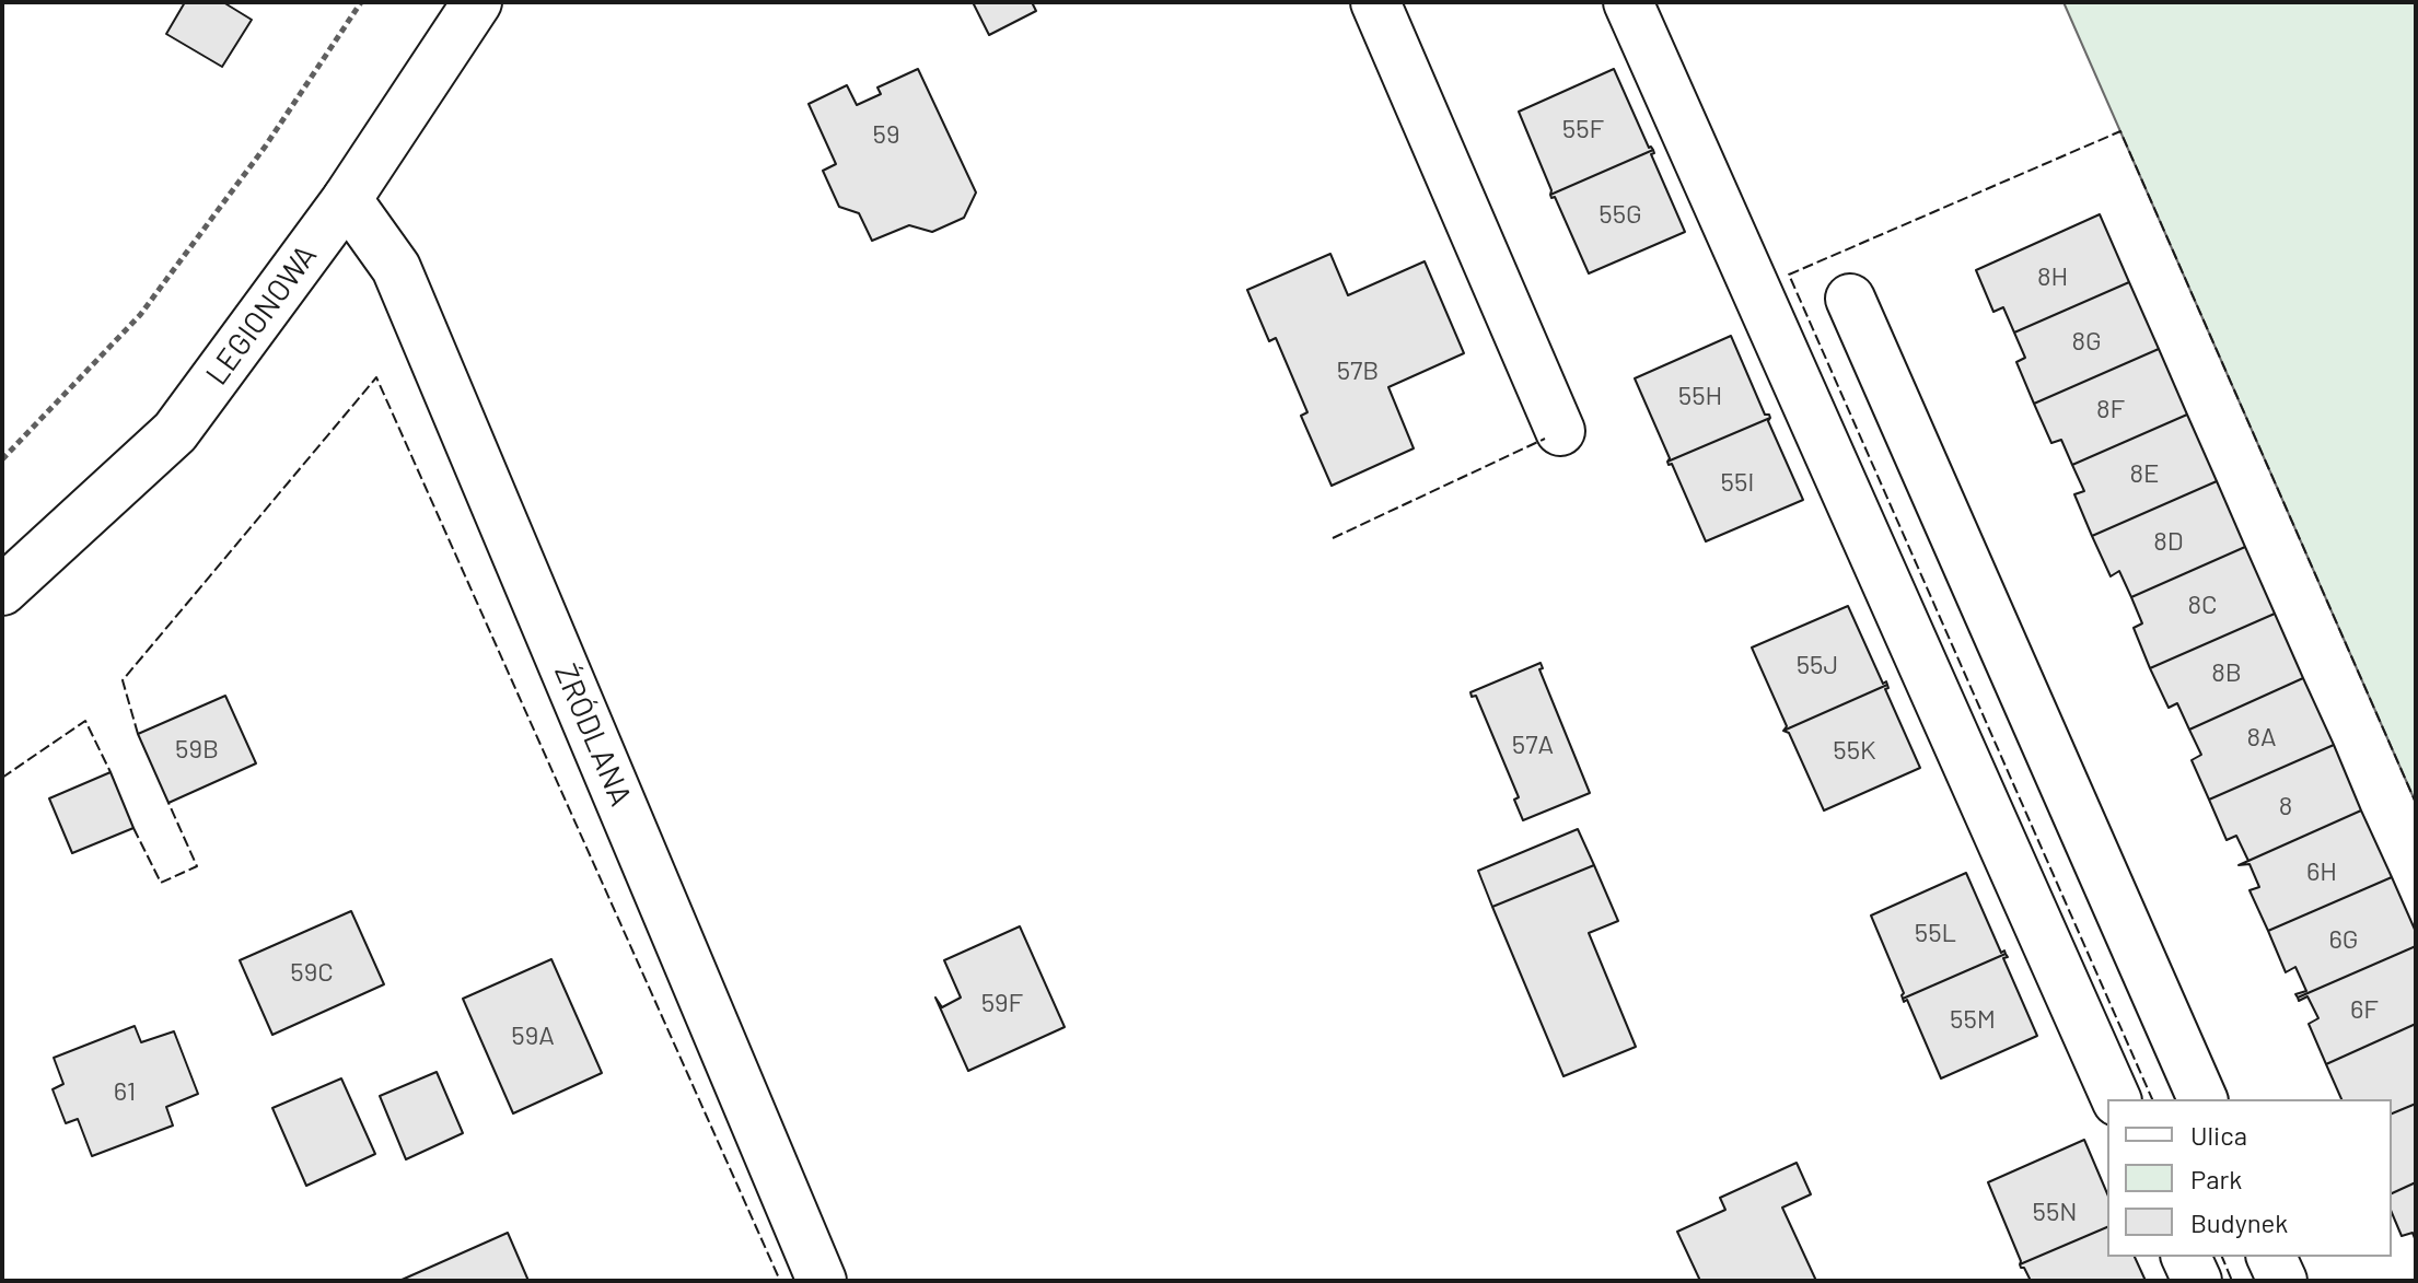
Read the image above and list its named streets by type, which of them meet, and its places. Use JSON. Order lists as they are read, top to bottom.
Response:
{
  "streets": {
    "street": ["LEGIONOWA", "ŹRÓDLANA"]
  },
  "crossings": [
    ["LEGIONOWA", "ŹRÓDLANA"]
  ],
  "house_numbers": [
    "55F",
    "59",
    "55G",
    "8H",
    "8G",
    "57B",
    "55H",
    "8F",
    "8E",
    "55I",
    "8D",
    "8C",
    "55J",
    "8B",
    "8A",
    "57A",
    "59B",
    "55K",
    "8",
    "6H",
    "55L",
    "6G",
    "59C",
    "59F",
    "6F",
    "55M",
    "59A",
    "61",
    "55N"
  ],
  "legend": ["Ulica", "Park", "Budynek"]
}
